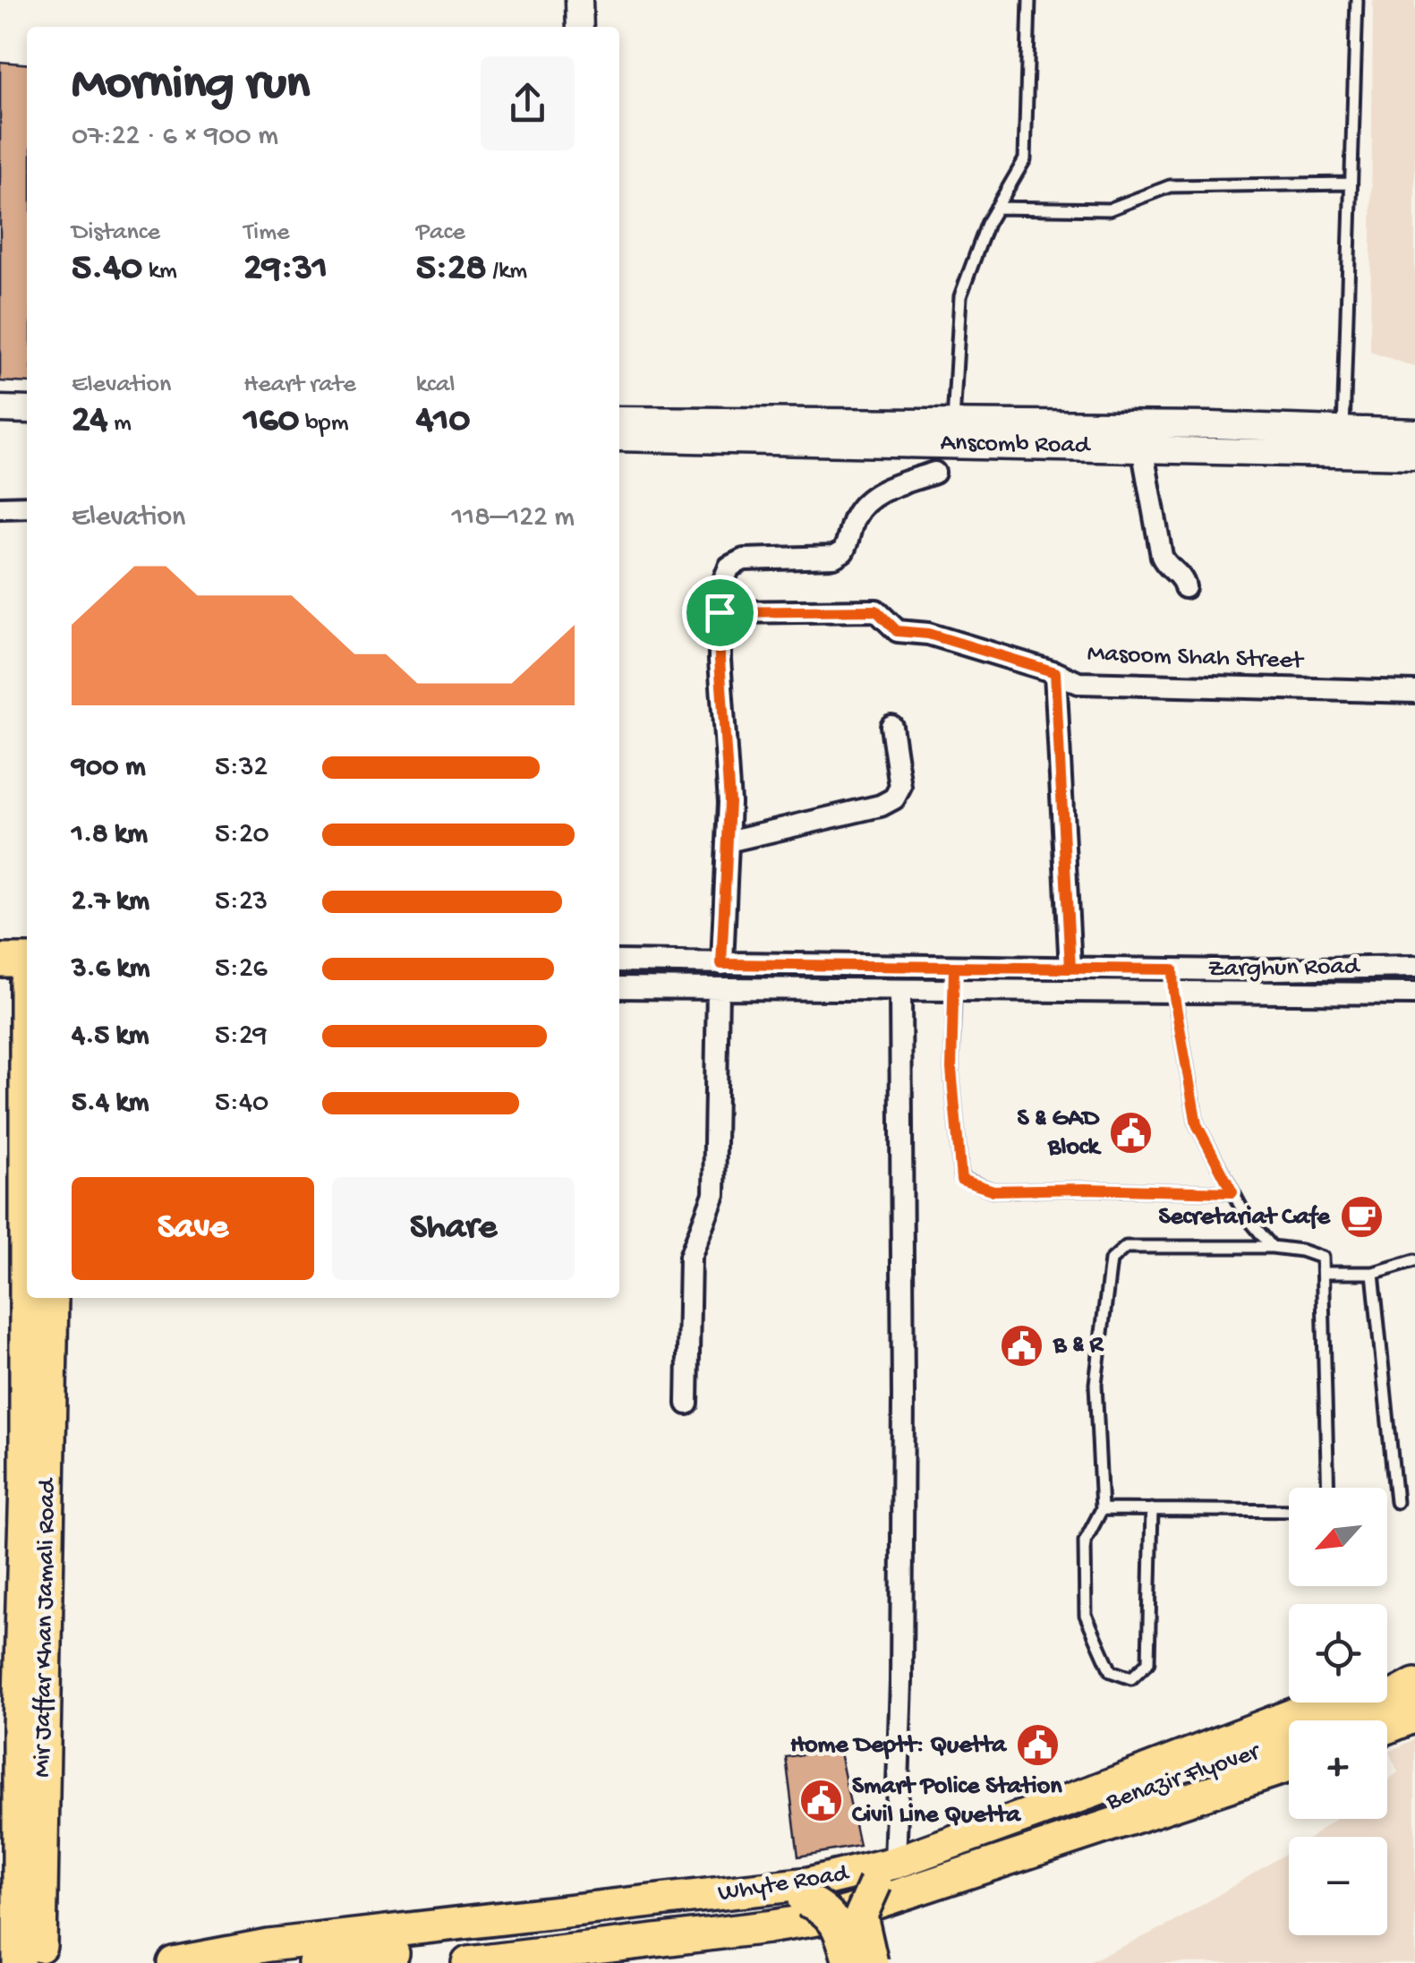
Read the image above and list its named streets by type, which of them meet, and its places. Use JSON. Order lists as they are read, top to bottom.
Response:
{
  "streets": {
    "main road": ["Mir Jaffar Khan Jamali Road", "Benazir Flyover", "Whyte Road"],
    "street": ["Anscomb Road", "Masoom Shah Street", "Zarghun Road"]
  },
  "crossings": [
    ["Benazir Flyover", "Whyte Road"]
  ],
  "places": {
    "public building": [
      "S & GAD Block",
      "B & R",
      "Home Deptt: Quetta",
      "Smart Police Station Civil Line Quetta"
    ],
    "cafe": ["Secretariat Cafe"]
  },
  "north": "bottom left",
  "page": {
    "heading": ["Morning run", "07:22 · 6 × 900 m"],
    "stats": [
      ["Distance", "5.40 km"],
      ["Time", "29:31"],
      ["Pace", "5:28 /km"],
      ["Elevation", "24 m"],
      ["Heart rate", "160 bpm"],
      ["kcal", "410"]
    ],
    "chart": ["Elevation", "118–122 m"],
    "list": [
      {
        "name": "900 m",
        "note": "5:32"
      },
      {
        "name": "1.8 km",
        "note": "5:20"
      },
      {
        "name": "2.7 km",
        "note": "5:23"
      },
      {
        "name": "3.6 km",
        "note": "5:26"
      },
      {
        "name": "4.5 km",
        "note": "5:29"
      },
      {
        "name": "5.4 km",
        "note": "5:40"
      }
    ],
    "buttons": ["Save", "Share"],
    "map_buttons": ["+", "−"]
  }
}
